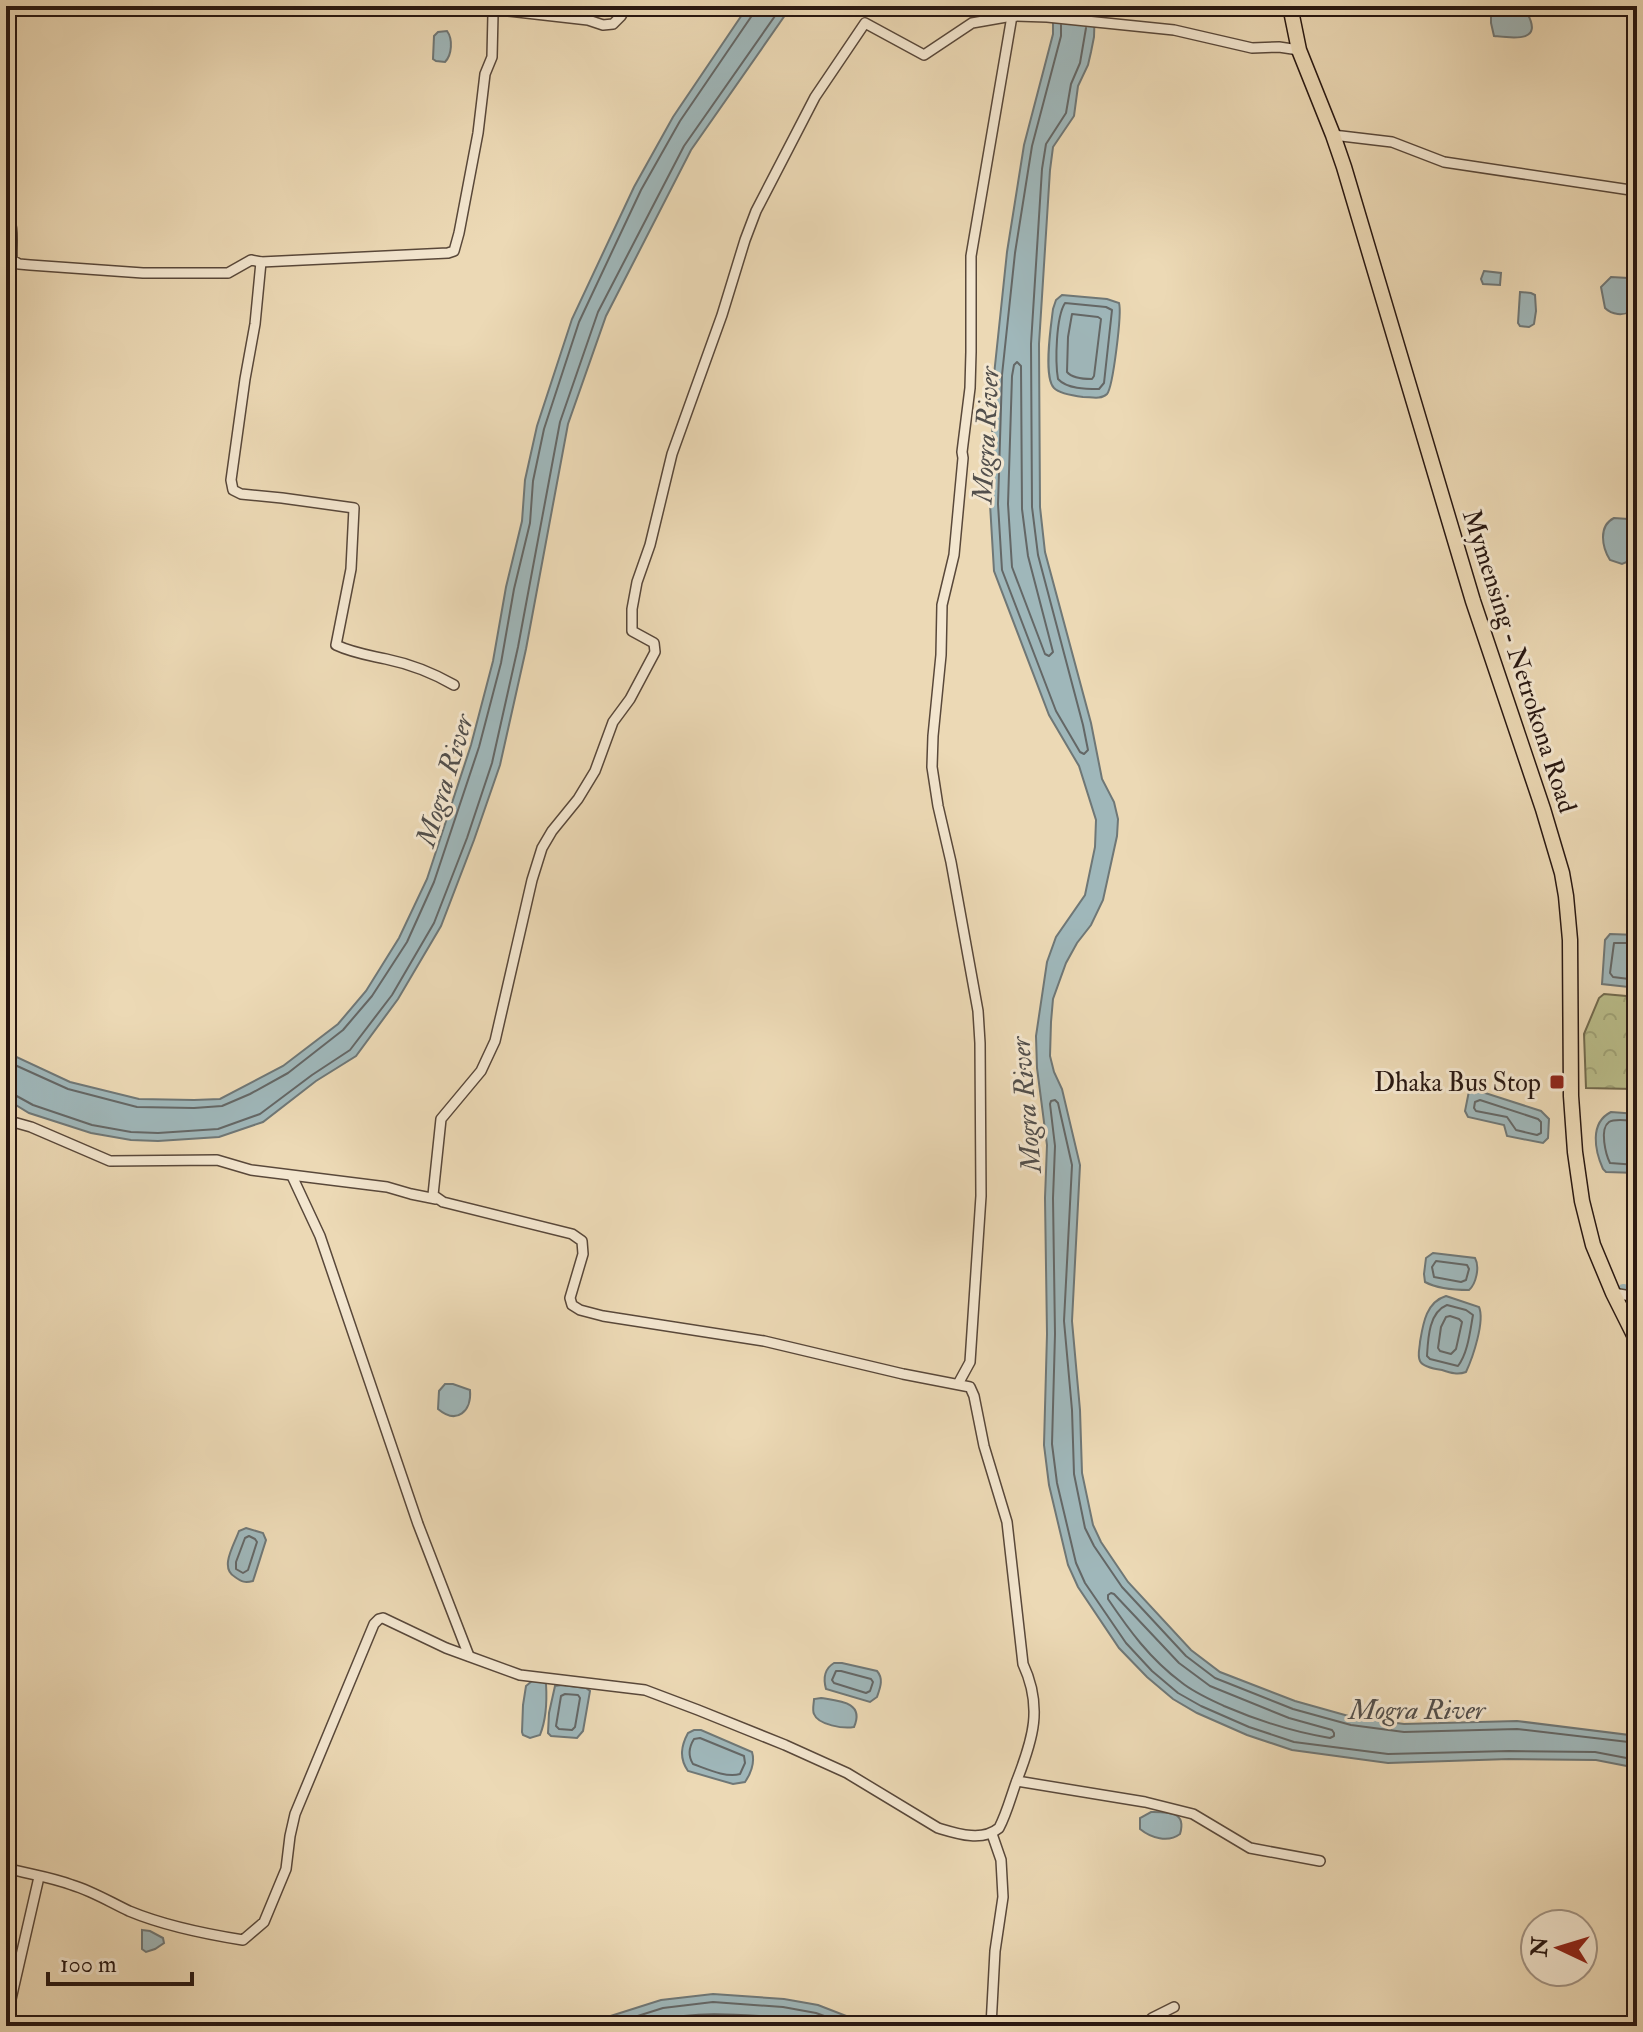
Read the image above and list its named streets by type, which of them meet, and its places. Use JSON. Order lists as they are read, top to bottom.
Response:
{
  "streets": {
    "main road": ["Mymensing - Netrokona Road"]
  },
  "water": ["Mogra River"],
  "places": {
    "transit": ["Dhaka Bus Stop"]
  },
  "scale_bar": "100 m",
  "north": "left"
}
